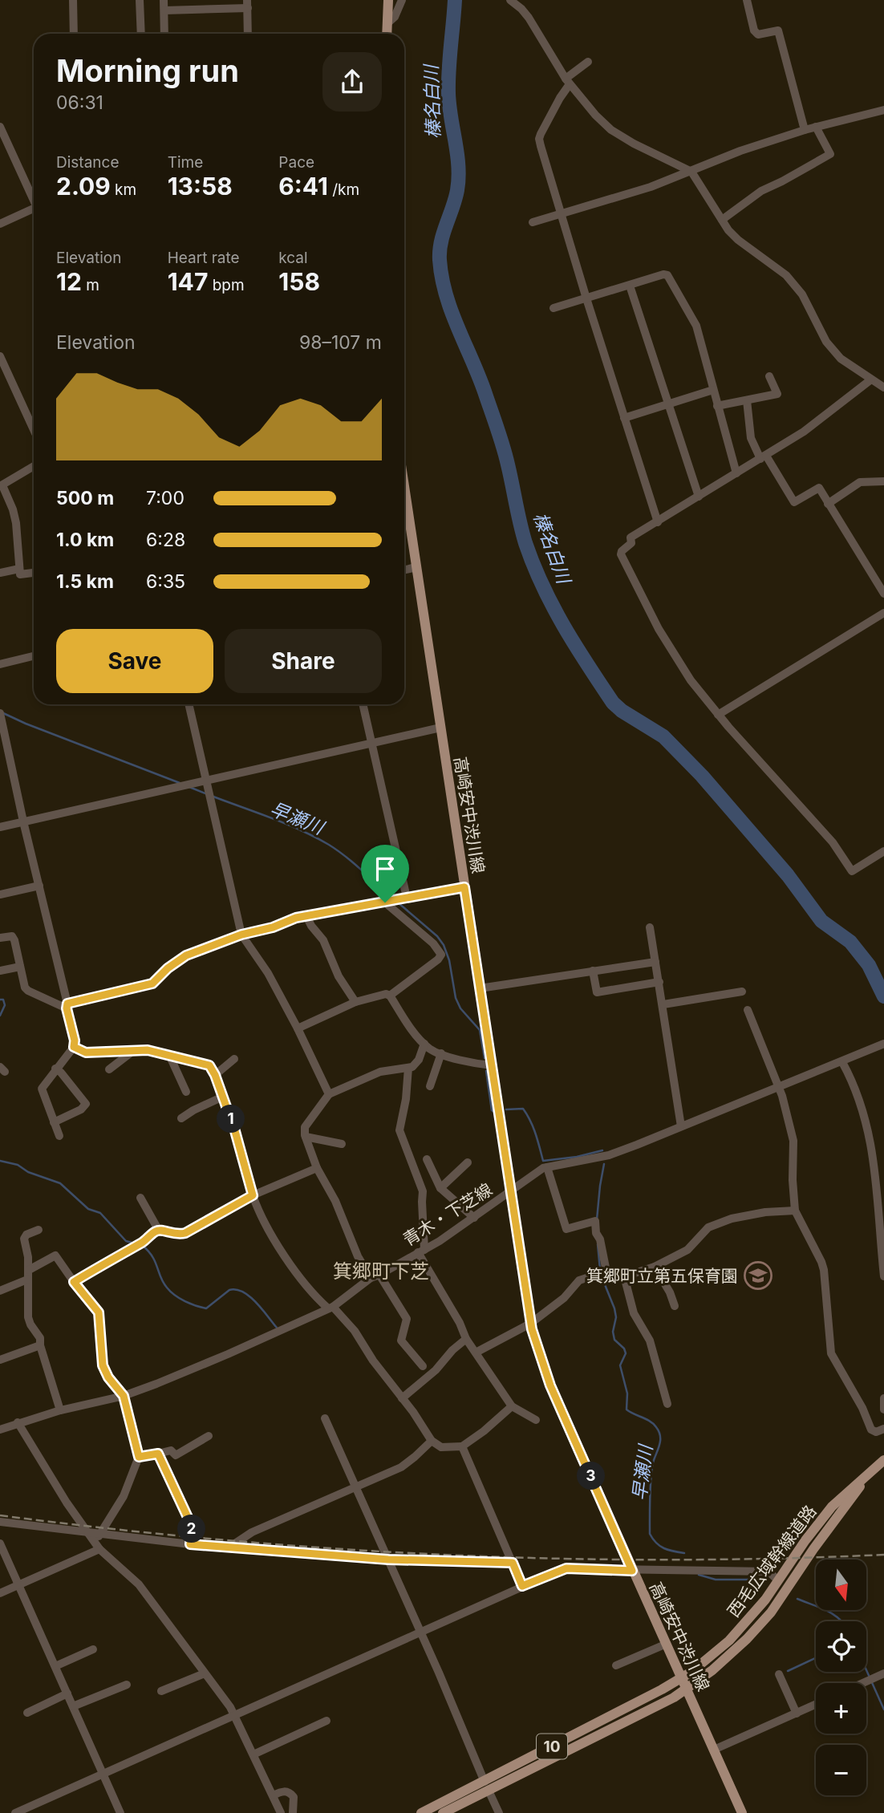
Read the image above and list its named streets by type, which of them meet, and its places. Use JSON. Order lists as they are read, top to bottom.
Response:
{
  "streets": {
    "main road": ["高崎安中渋川線", "西毛広域幹線道路", "10"],
    "street": ["青木・下芝線"]
  },
  "crossings": [
    ["高崎安中渋川線", "青木・下芝線"],
    ["高崎安中渋川線", "西毛広域幹線道路"]
  ],
  "districts": ["箕郷町下芝"],
  "water": ["榛名白川", "早瀬川"],
  "places": {
    "school or university": ["箕郷町立第五保育園"]
  },
  "north": "bottom",
  "page": {
    "heading": ["Morning run", "06:31"],
    "stats": [
      ["Distance", "2.09 km"],
      ["Time", "13:58"],
      ["Pace", "6:41 /km"],
      ["Elevation", "12 m"],
      ["Heart rate", "147 bpm"],
      ["kcal", "158"]
    ],
    "chart": ["Elevation", "98–107 m"],
    "list": [
      {
        "name": "500 m",
        "note": "7:00"
      },
      {
        "name": "1.0 km",
        "note": "6:28"
      },
      {
        "name": "1.5 km",
        "note": "6:35"
      }
    ],
    "buttons": ["Save", "Share"],
    "pins": ["1", "3", "2"],
    "map_buttons": ["+", "−"]
  }
}
